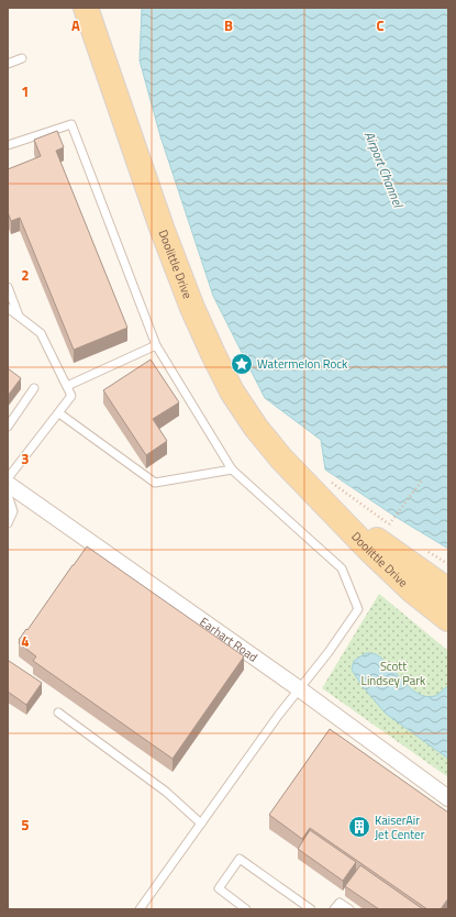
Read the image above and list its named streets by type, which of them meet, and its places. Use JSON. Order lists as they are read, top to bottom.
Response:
{
  "streets": {
    "main road": ["Doolittle Drive"],
    "street": ["Earhart Road"]
  },
  "water": ["Airport Channel"],
  "parks": ["Scott Lindsey Park"],
  "places": {
    "place": ["Watermelon Rock"],
    "building": ["KaiserAir Jet Center"]
  },
  "grid": {
    "columns": ["A", "B", "C"],
    "rows": [
      "1",
      "2",
      "3",
      "4",
      "5"
    ]
  }
}
